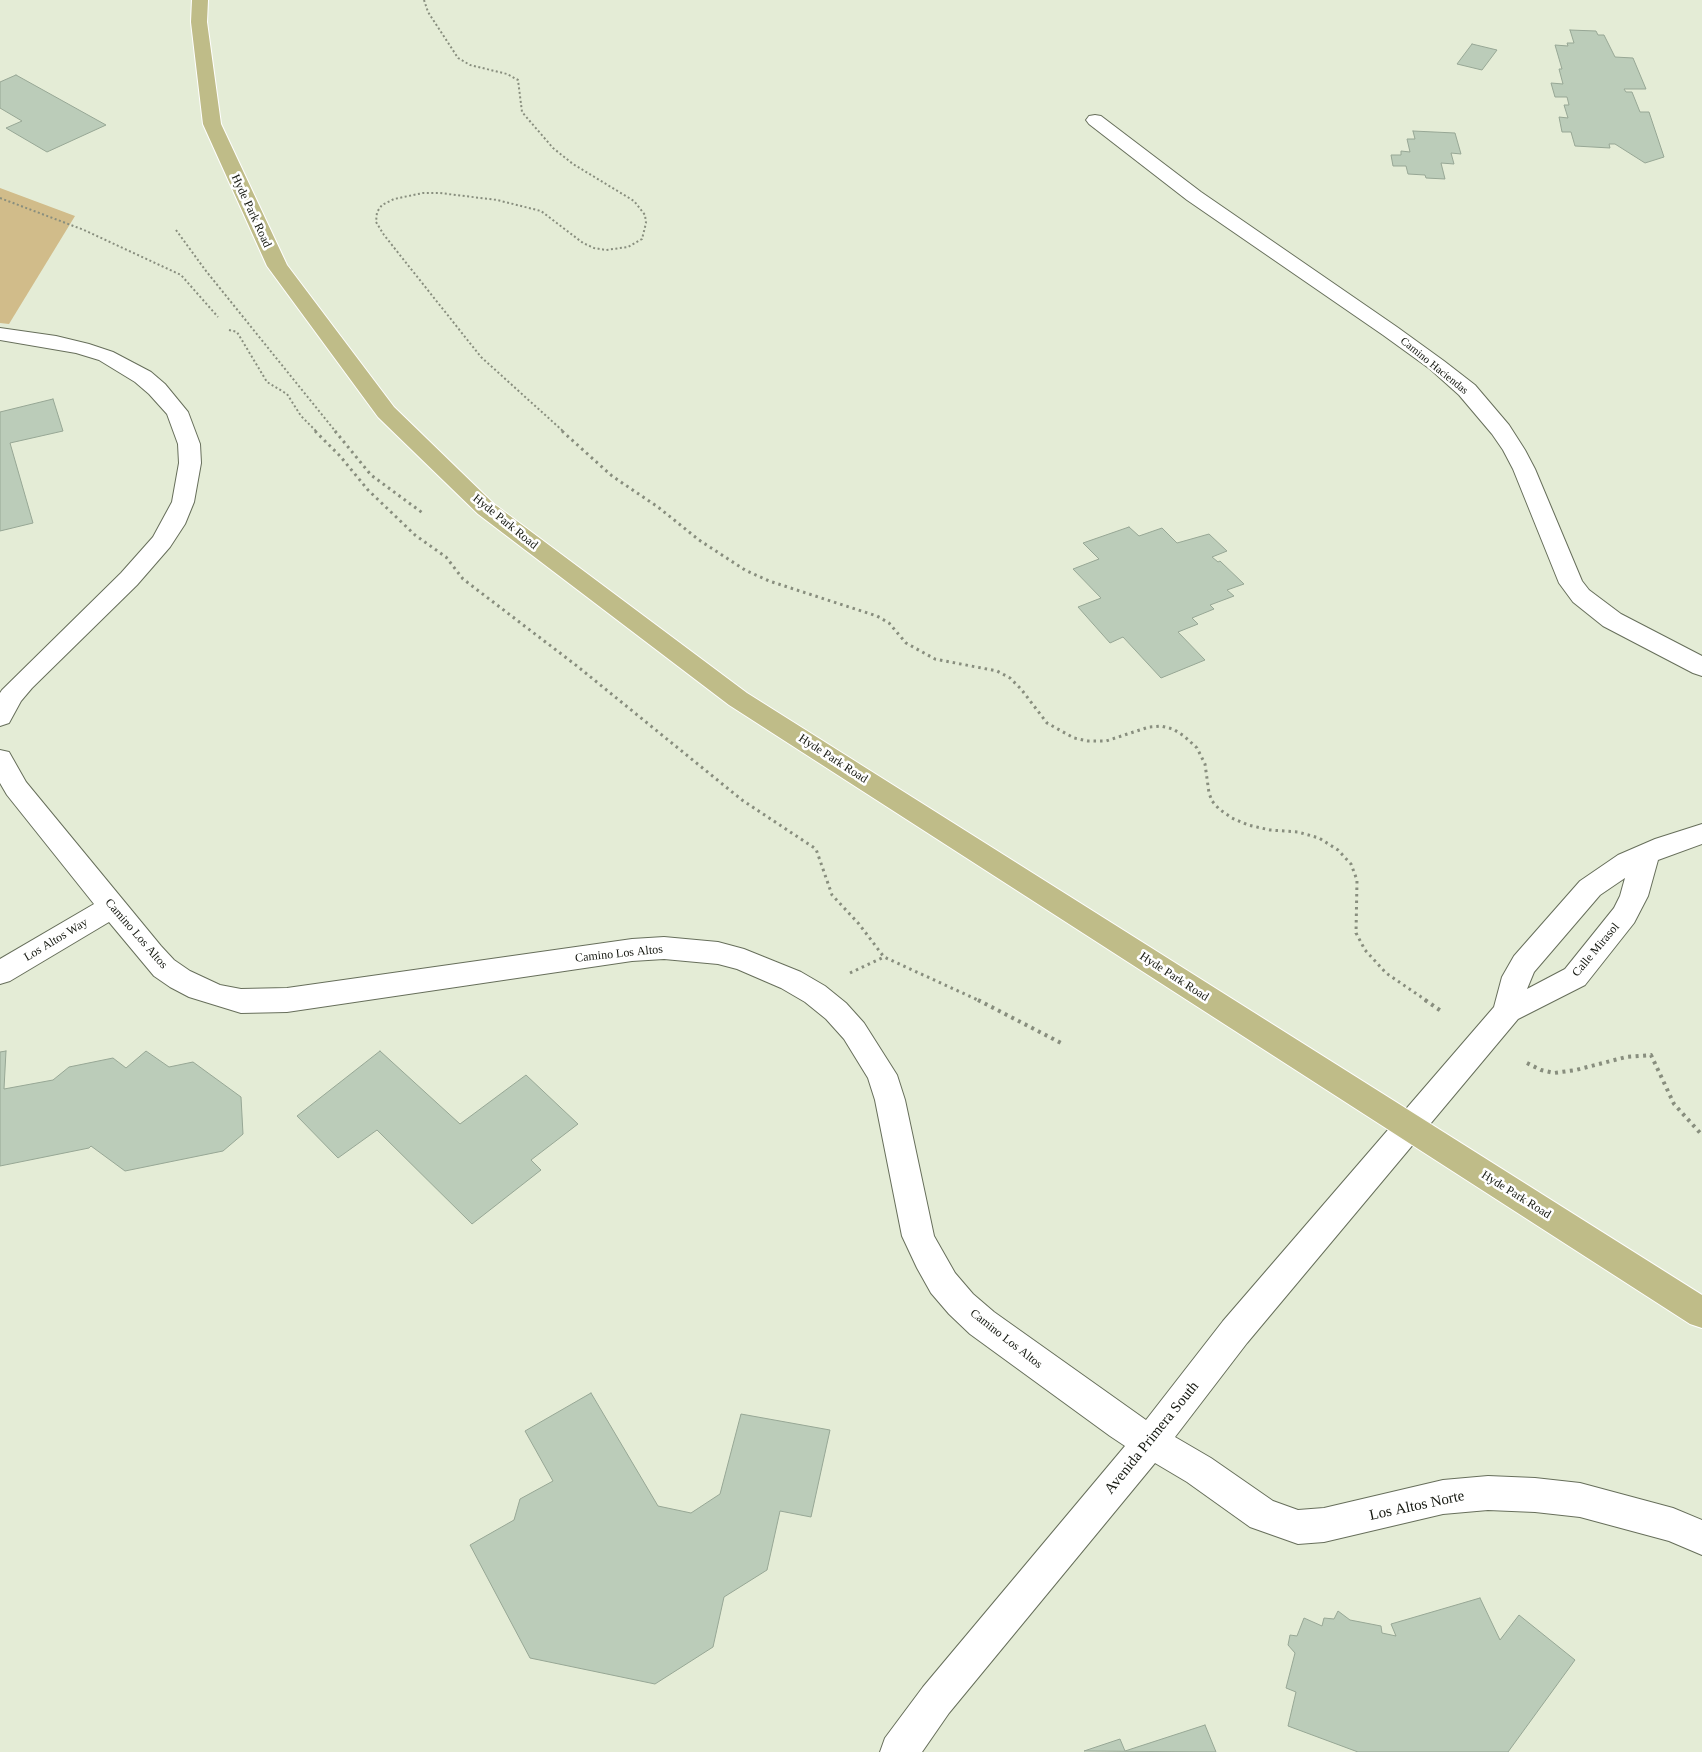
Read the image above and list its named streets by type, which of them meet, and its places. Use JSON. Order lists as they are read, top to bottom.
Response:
{
  "streets": {
    "main road": ["Hyde Park Road"],
    "street": [
      "Camino Haciendas",
      "Camino Los Altos",
      "Los Altos Way",
      "Calle Mirasol",
      "Avenida Primera South",
      "Los Altos Norte"
    ]
  },
  "crossings": [
    ["Hyde Park Road", "Calle Mirasol"],
    ["Hyde Park Road", "Avenida Primera South"],
    ["Camino Los Altos", "Los Altos Way"],
    ["Camino Los Altos", "Avenida Primera South"],
    ["Camino Los Altos", "Los Altos Norte"],
    ["Calle Mirasol", "Avenida Primera South"],
    ["Avenida Primera South", "Los Altos Norte"]
  ]
}
